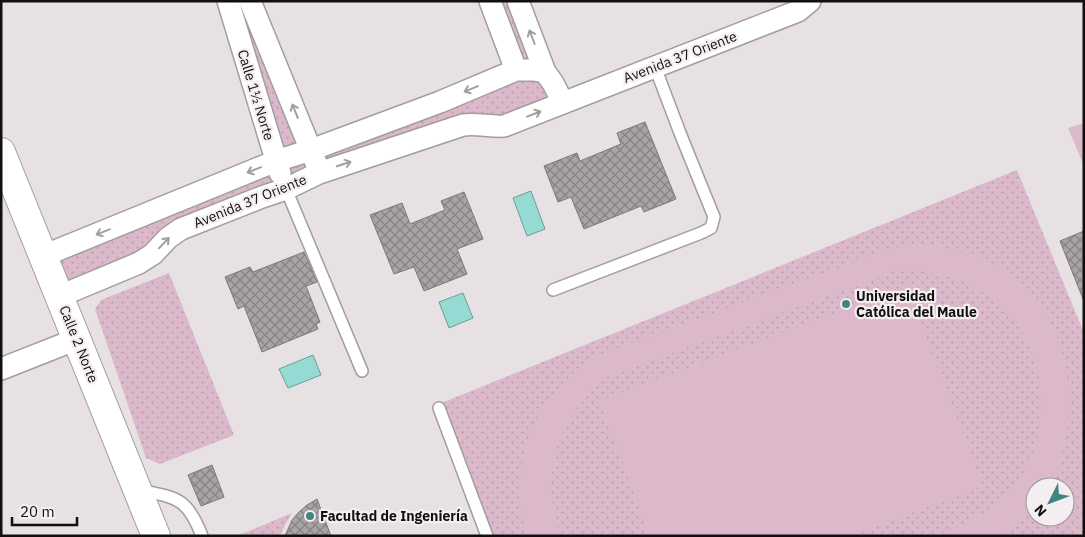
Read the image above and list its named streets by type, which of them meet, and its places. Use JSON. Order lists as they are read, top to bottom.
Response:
{
  "streets": {
    "main road": ["Calle 2 Norte"],
    "street": ["Avenida 37 Oriente", "Calle 1½ Norte"]
  },
  "crossings": [
    ["Avenida 37 Oriente", "Calle 1½ Norte"],
    ["Avenida 37 Oriente", "Calle 2 Norte"]
  ],
  "places": ["Universidad Católica del Maule", "Facultad de Ingeniería"],
  "scale_bar": "20 m",
  "north": "bottom left"
}
